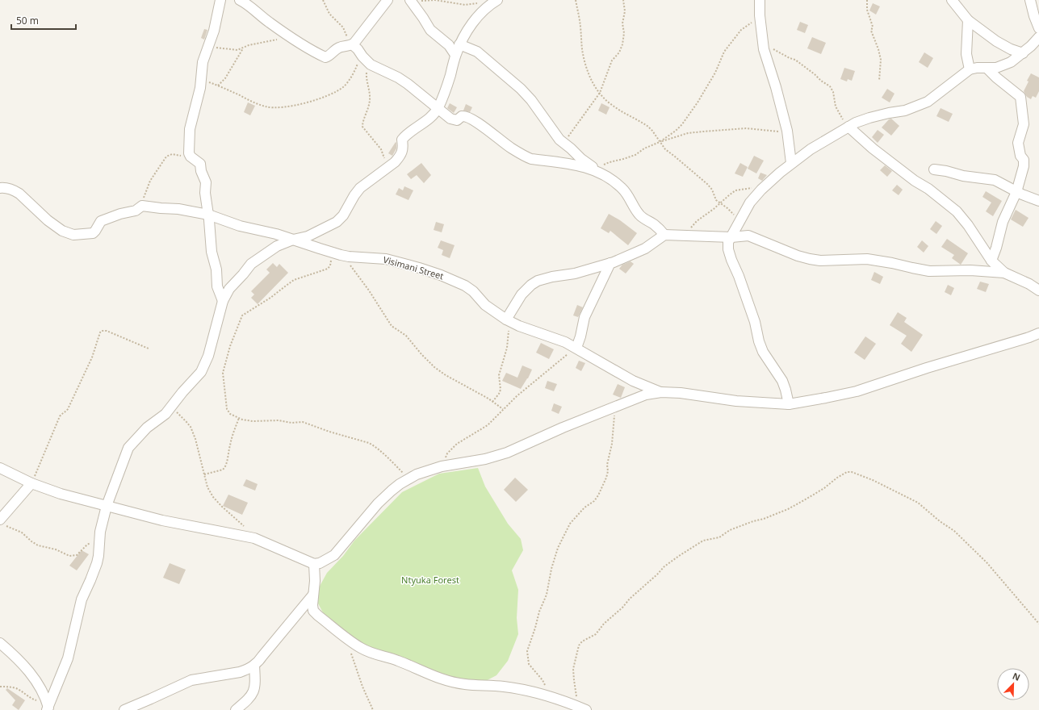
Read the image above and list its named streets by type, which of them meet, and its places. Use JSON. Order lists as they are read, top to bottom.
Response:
{
  "streets": {
    "street": ["Visimani Street"]
  },
  "parks": ["Ntyuka Forest"],
  "scale_bar": "50 m",
  "north": "top right"
}
